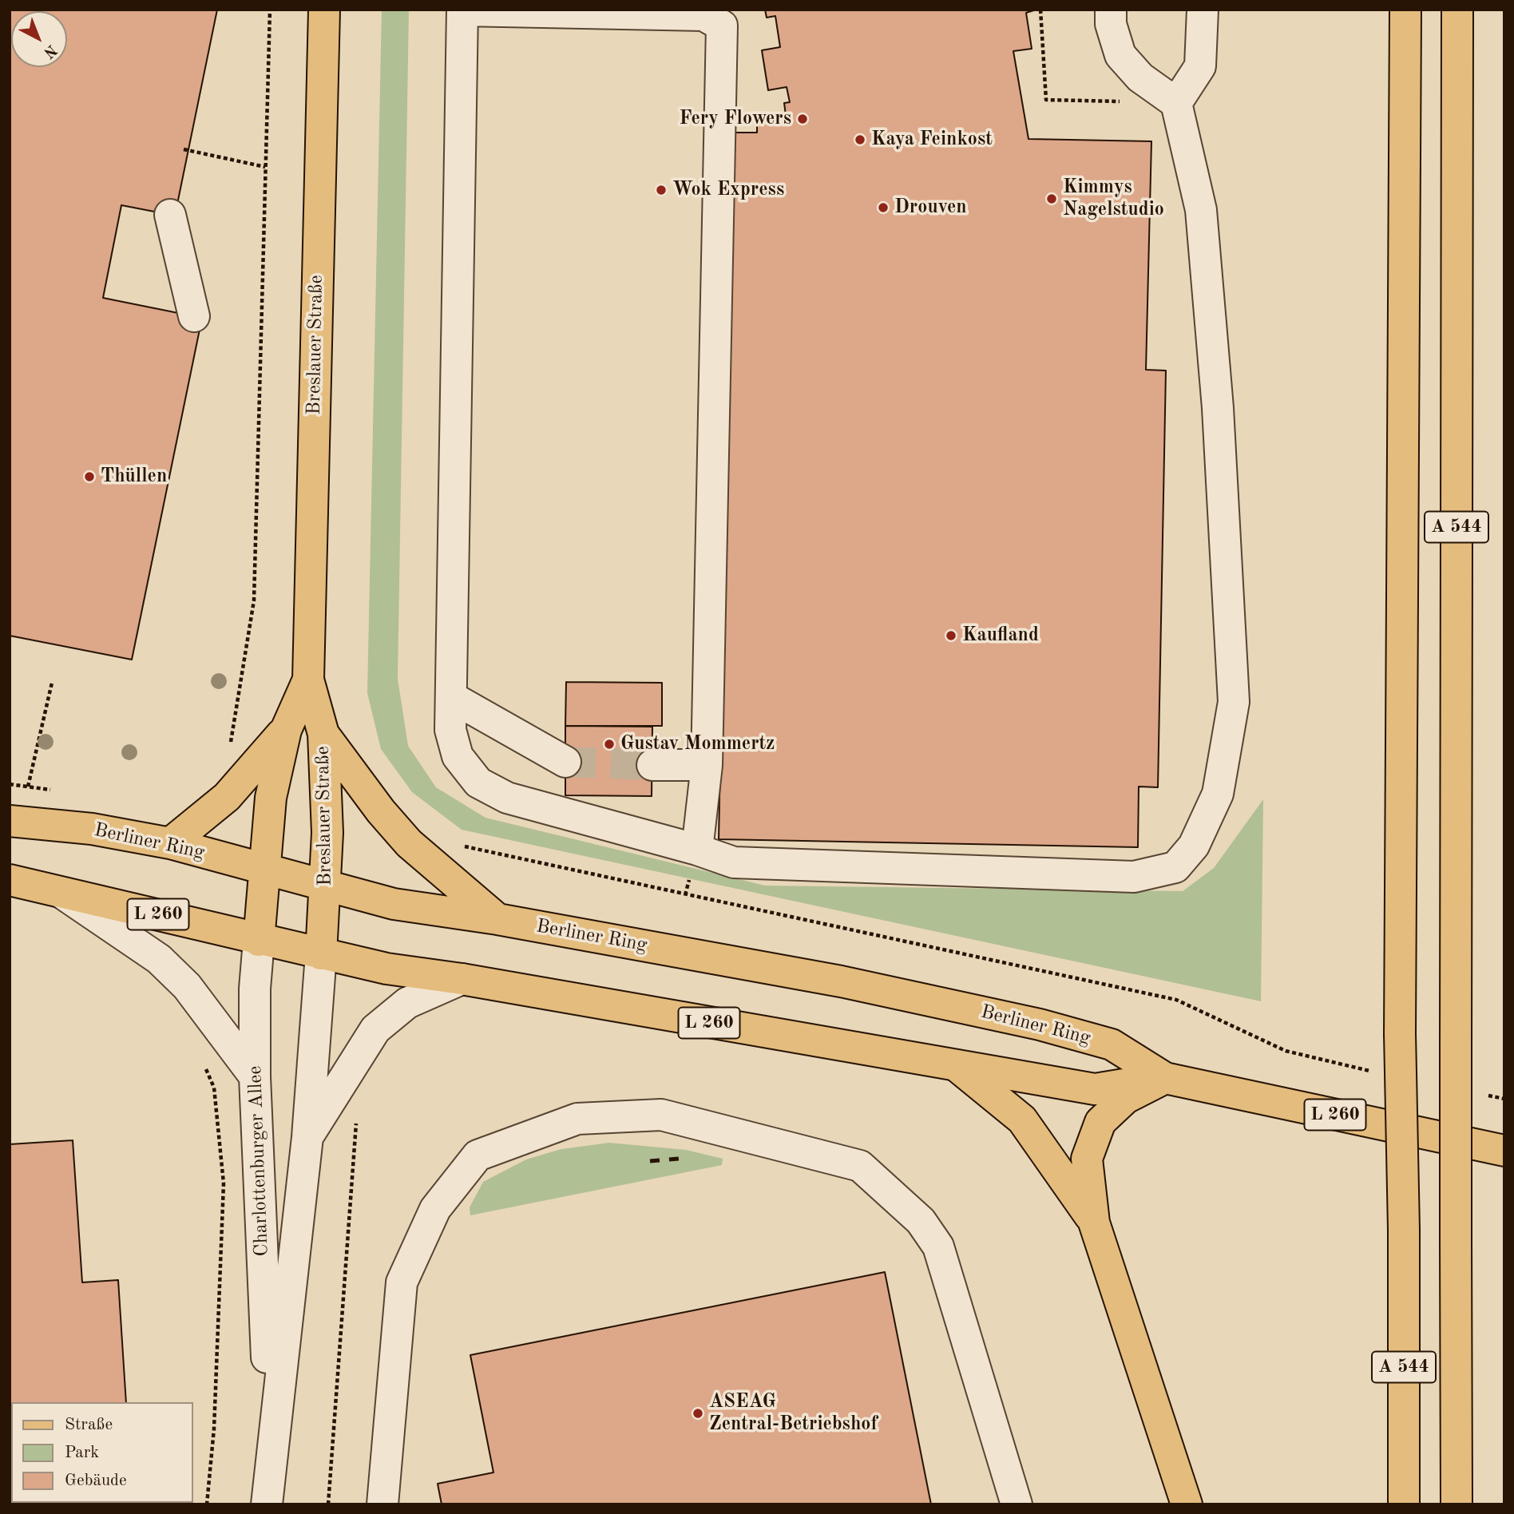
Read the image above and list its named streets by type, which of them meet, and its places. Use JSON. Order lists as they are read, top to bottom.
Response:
{
  "streets": {
    "main road": [
      "Breslauer Straße",
      "A 544",
      "Berliner Ring",
      "L 260",
      "Charlottenburger Allee"
    ]
  },
  "crossings": [
    ["Breslauer Straße", "Berliner Ring"],
    ["Breslauer Straße", "Charlottenburger Allee"],
    ["Berliner Ring", "Charlottenburger Allee"]
  ],
  "places": [
    "Fery Flowers",
    "Kaya Feinkost",
    "Wok Express",
    "Kimmys Nagelstudio",
    "Drouven",
    "Thüllen",
    "Kaufland",
    "Gustav Mommertz",
    "ASEAG Zentral-Betriebshof"
  ],
  "legend": ["Straße", "Park", "Gebäude"],
  "north": "bottom right"
}
